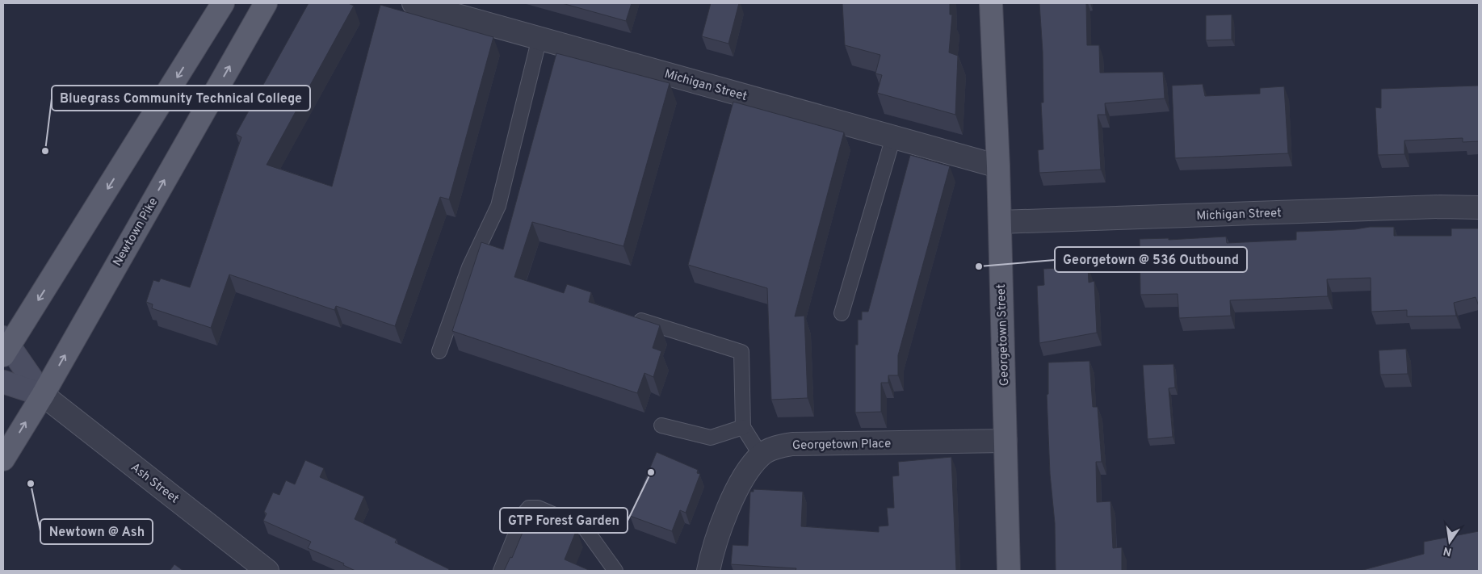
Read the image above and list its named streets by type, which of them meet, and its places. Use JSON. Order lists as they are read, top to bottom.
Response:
{
  "streets": {
    "main road": ["Newtown Pike", "Georgetown Street"],
    "street": ["Michigan Street", "Georgetown Place", "Ash Street"]
  },
  "crossings": [
    ["Michigan Street", "Georgetown Street"],
    ["Newtown Pike", "Ash Street"],
    ["Georgetown Street", "Georgetown Place"]
  ],
  "places": [
    "Bluegrass Community Technical College",
    "Georgetown @ 536 Outbound",
    "GTP Forest Garden",
    "Newtown @ Ash"
  ],
  "north": "bottom"
}
